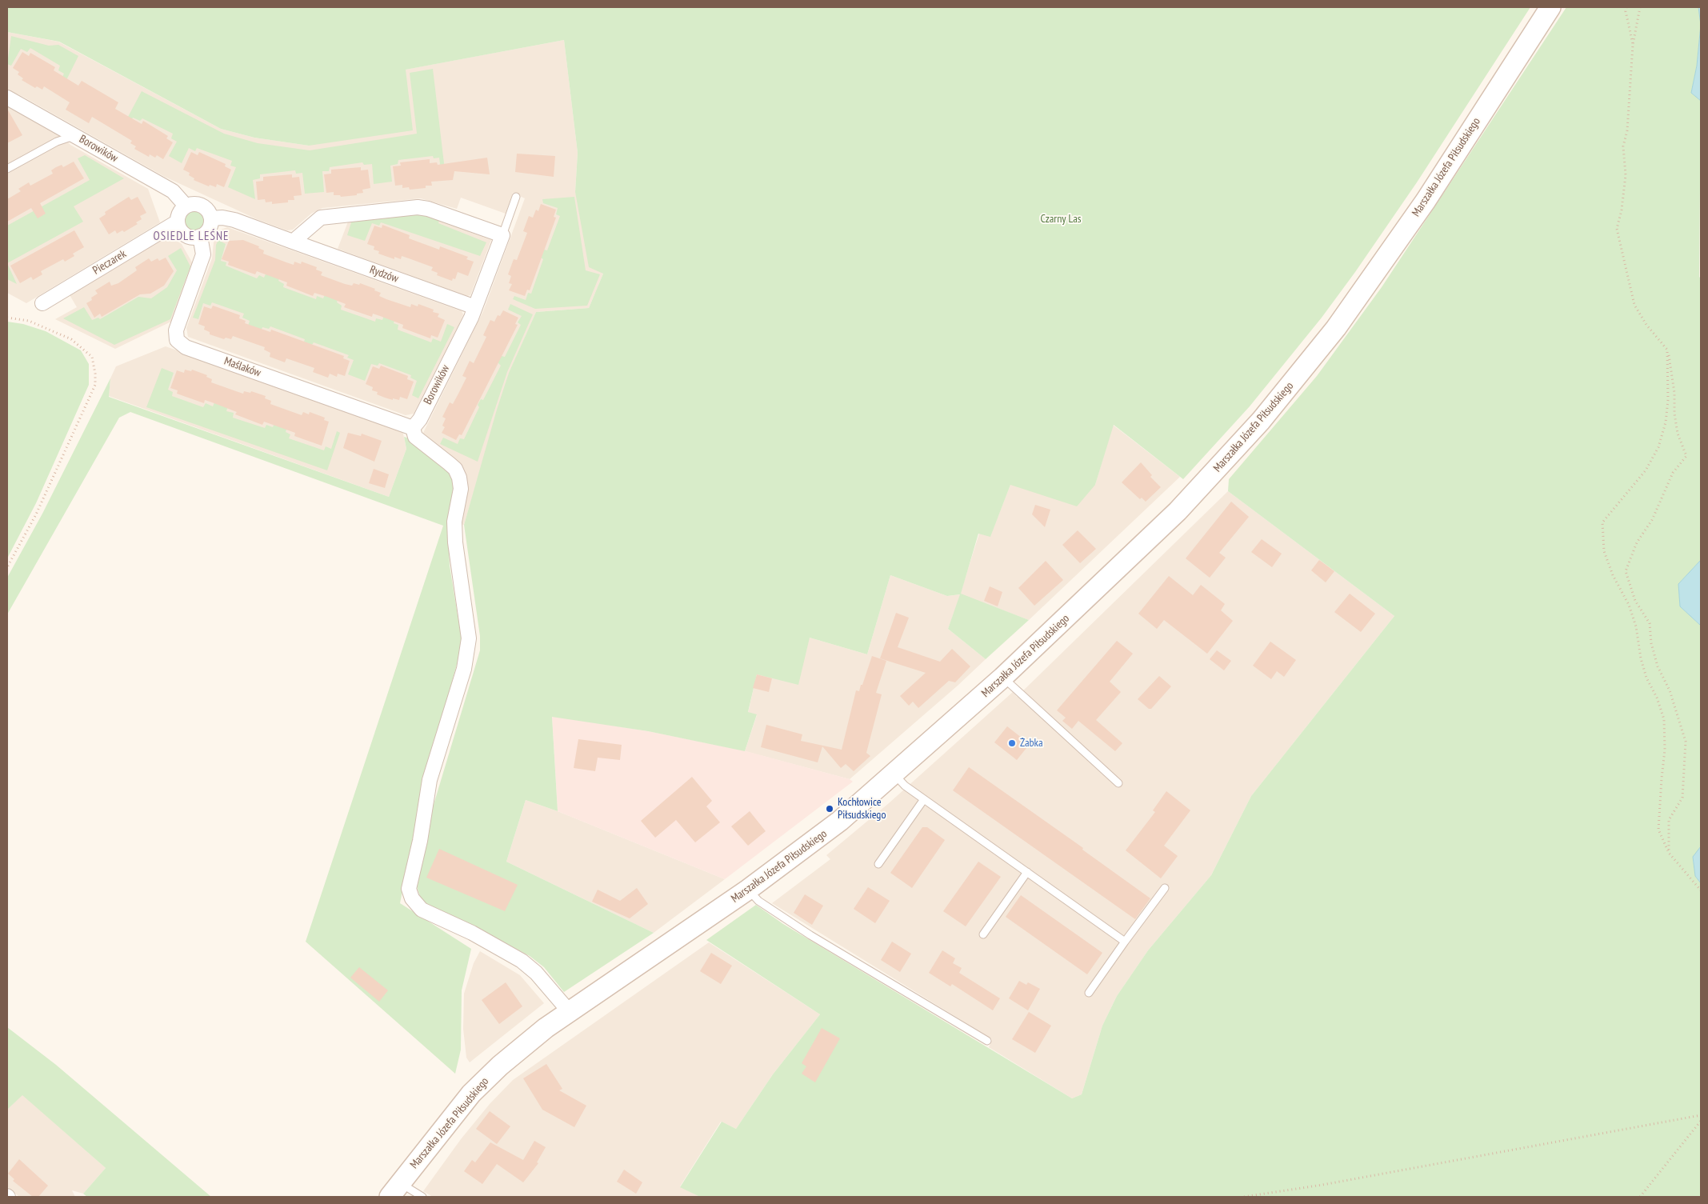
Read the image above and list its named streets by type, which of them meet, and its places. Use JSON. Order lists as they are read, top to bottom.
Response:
{
  "streets": {
    "street": [
      "Borowików",
      "Marszałka Józefa Piłsudskiego",
      "Pieczarek",
      "Rydzów",
      "Maślaków"
    ]
  },
  "crossings": [
    ["Borowików", "Pieczarek"],
    ["Borowików", "Rydzów"],
    ["Borowików", "Maślaków"],
    ["Pieczarek", "Maślaków"]
  ],
  "districts": ["OSIEDLE LEŚNE"],
  "parks": ["Czarny Las"],
  "places": ["Żabka", "Kochłowice Piłsudskiego"]
}
